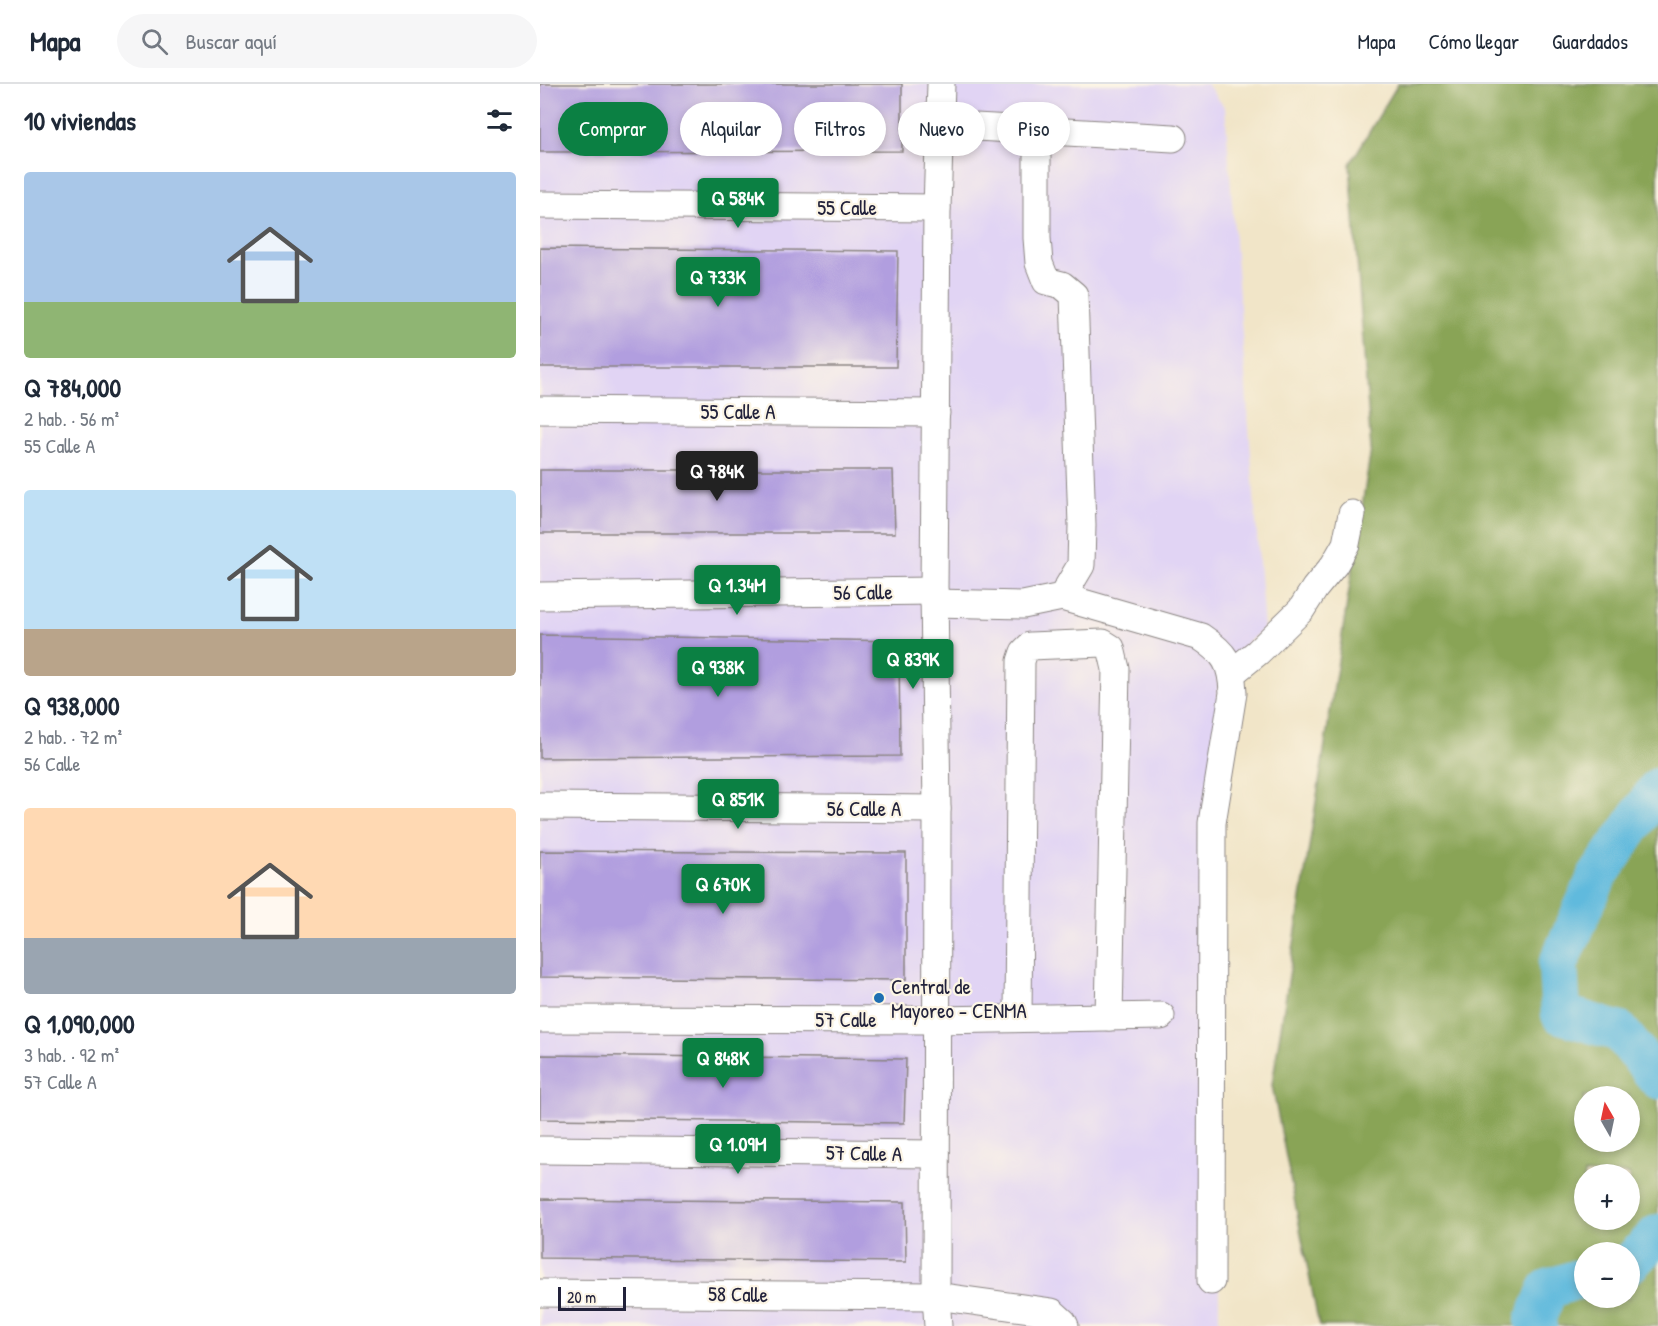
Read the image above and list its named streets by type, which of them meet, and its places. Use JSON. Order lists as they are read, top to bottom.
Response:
{
  "streets": {
    "street": [
      "55 Calle",
      "55 Calle A",
      "56 Calle",
      "56 Calle A",
      "57 Calle",
      "57 Calle A",
      "58 Calle"
    ]
  },
  "places": ["Central de Mayoreo - CENMA"],
  "scale_bar": "20 m",
  "north": "top",
  "page": {
    "header": "Mapa",
    "search": "Buscar aquí",
    "nav": ["Mapa", "Cómo llegar", "Guardados"],
    "heading": "10 viviendas",
    "chip": [
      "Comprar",
      "Alquilar",
      "Filtros",
      "Nuevo",
      "Piso"
    ],
    "list": [
      {
        "name": "Q 784,000",
        "note": "2 hab. · 56 m² · 55 Calle A"
      },
      {
        "name": "Q 938,000",
        "note": "2 hab. · 72 m² · 56 Calle"
      },
      {
        "name": "Q 1,090,000",
        "note": "3 hab. · 92 m² · 57 Calle A"
      }
    ],
    "price": [
      "Q 584K",
      "Q 733K",
      "Q 784K",
      "Q 1.34M",
      "Q 839K",
      "Q 938K",
      "Q 851K",
      "Q 670K",
      "Q 848K",
      "Q 1.09M"
    ],
    "map_buttons": ["+", "−"],
    "scale": "20 m"
  }
}
